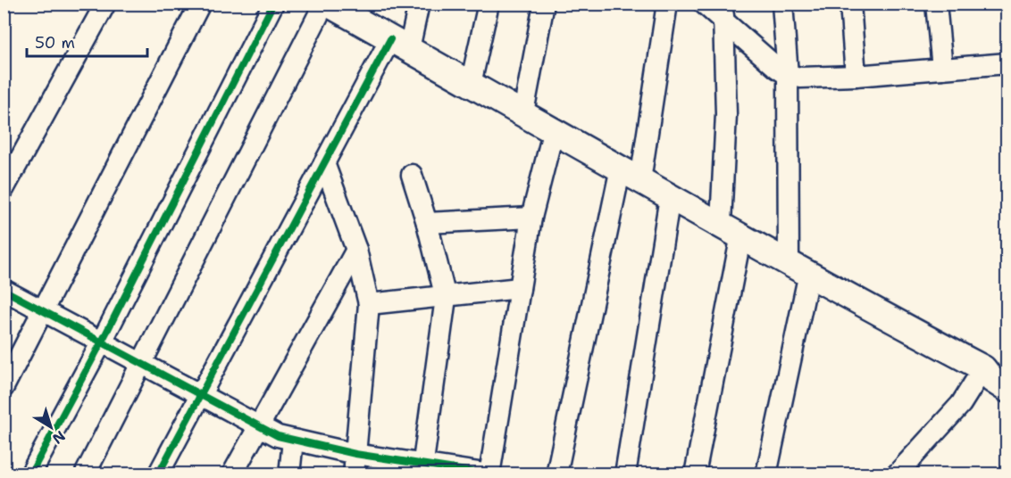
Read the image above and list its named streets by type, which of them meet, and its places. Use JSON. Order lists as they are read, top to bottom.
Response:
{
  "scale_bar": "50 m",
  "north": "bottom right"
}
